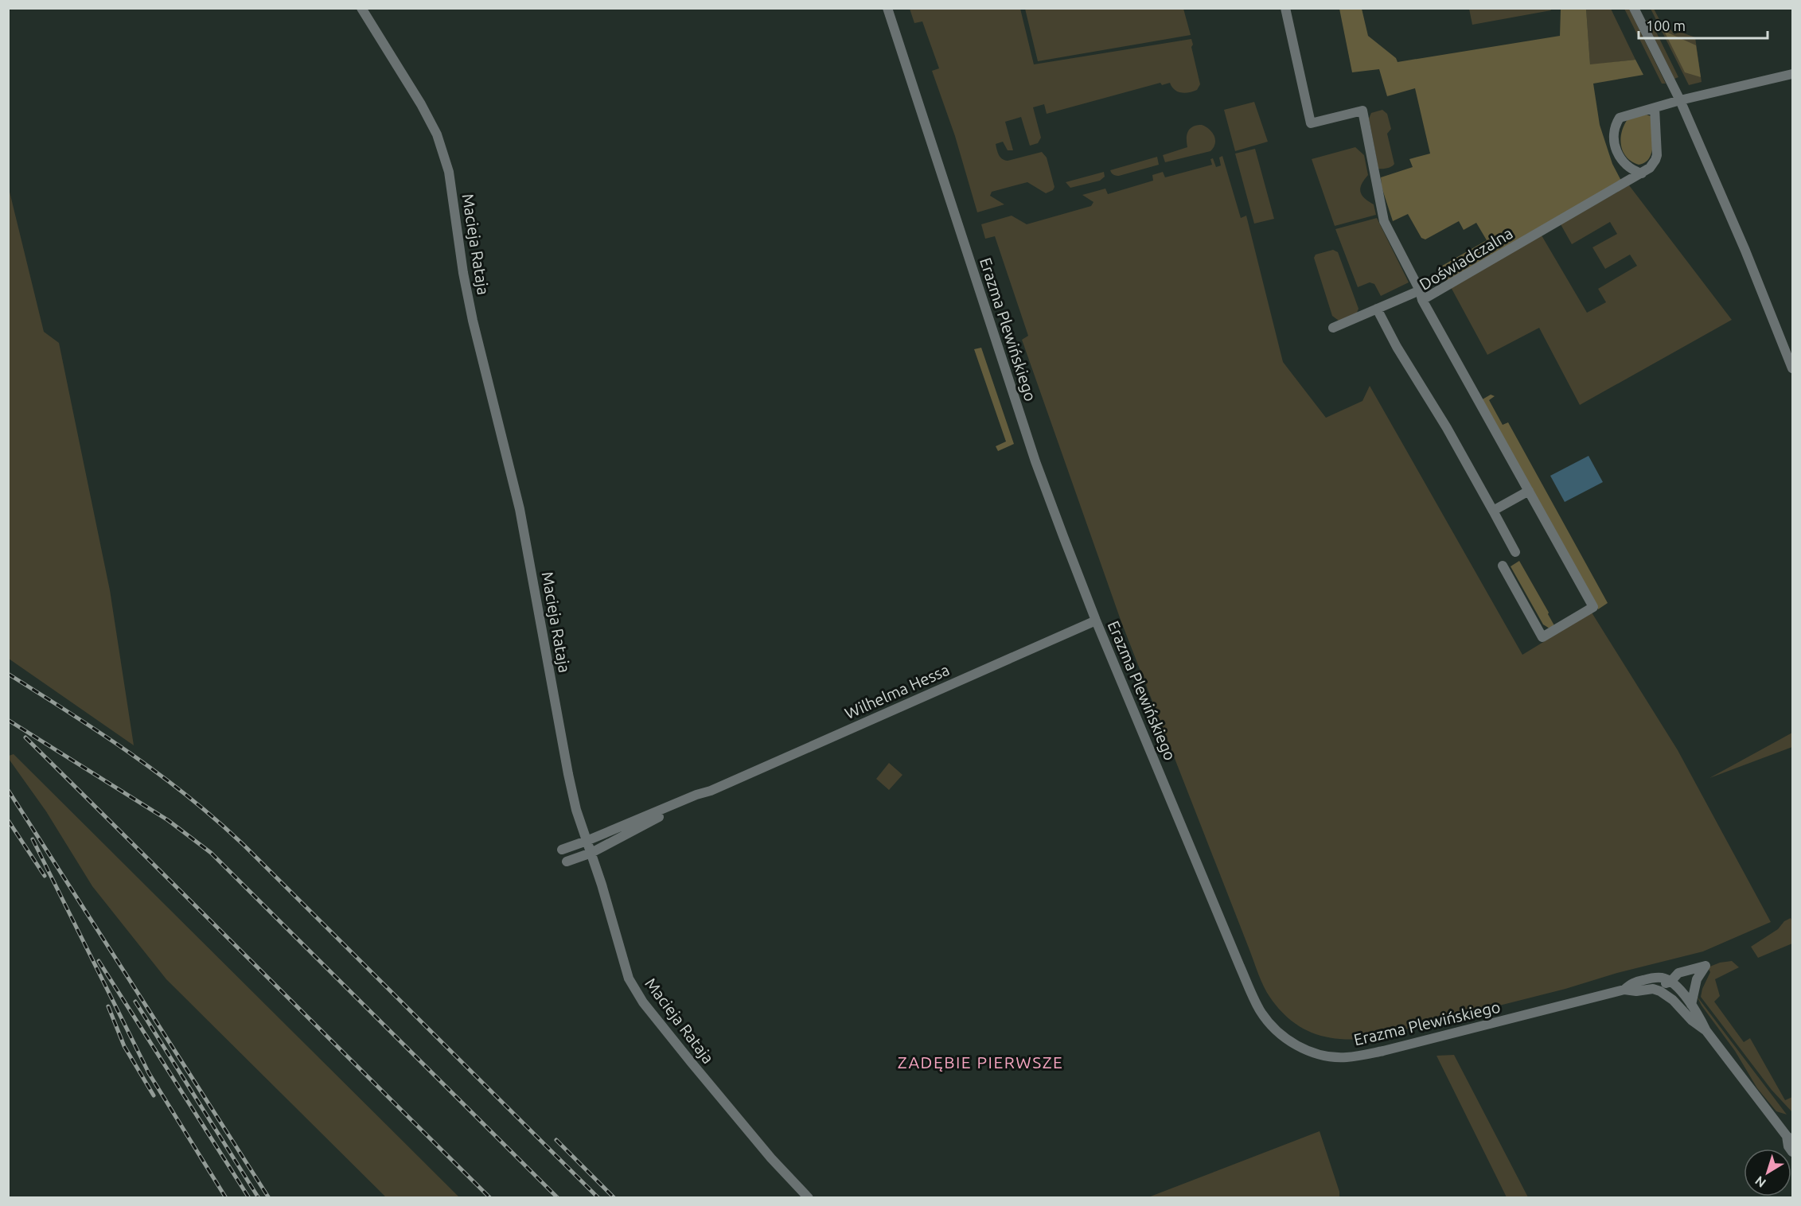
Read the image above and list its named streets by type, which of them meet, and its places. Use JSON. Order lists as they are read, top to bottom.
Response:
{
  "streets": {
    "street": [
      "Macieja Rataja",
      "Doświadczalna",
      "Erazma Plewińskiego",
      "Wilhelma Hessa"
    ]
  },
  "crossings": [
    ["Macieja Rataja", "Wilhelma Hessa"],
    ["Erazma Plewińskiego", "Wilhelma Hessa"]
  ],
  "districts": ["ZADĘBIE PIERWSZE"],
  "scale_bar": "100 m",
  "north": "bottom left"
}
